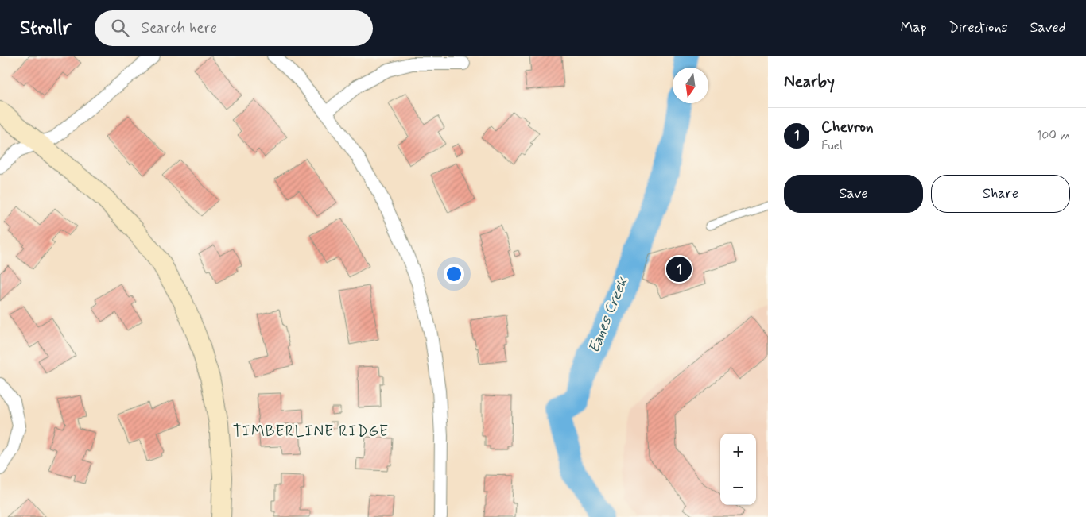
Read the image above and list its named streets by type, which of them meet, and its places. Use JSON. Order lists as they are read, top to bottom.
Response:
{
  "districts": ["TIMBERLINE RIDGE"],
  "water": ["Eanes Creek"],
  "north": "bottom",
  "page": {
    "header": "Strollr",
    "search": "Search here",
    "nav": ["Map", "Directions", "Saved"],
    "heading": "Nearby",
    "list": [
      {
        "mark": "1",
        "name": "Chevron",
        "note": "Fuel",
        "value": "100 m"
      }
    ],
    "buttons": ["Save", "Share"],
    "pins": "1",
    "map_buttons": ["+", "−"]
  }
}
